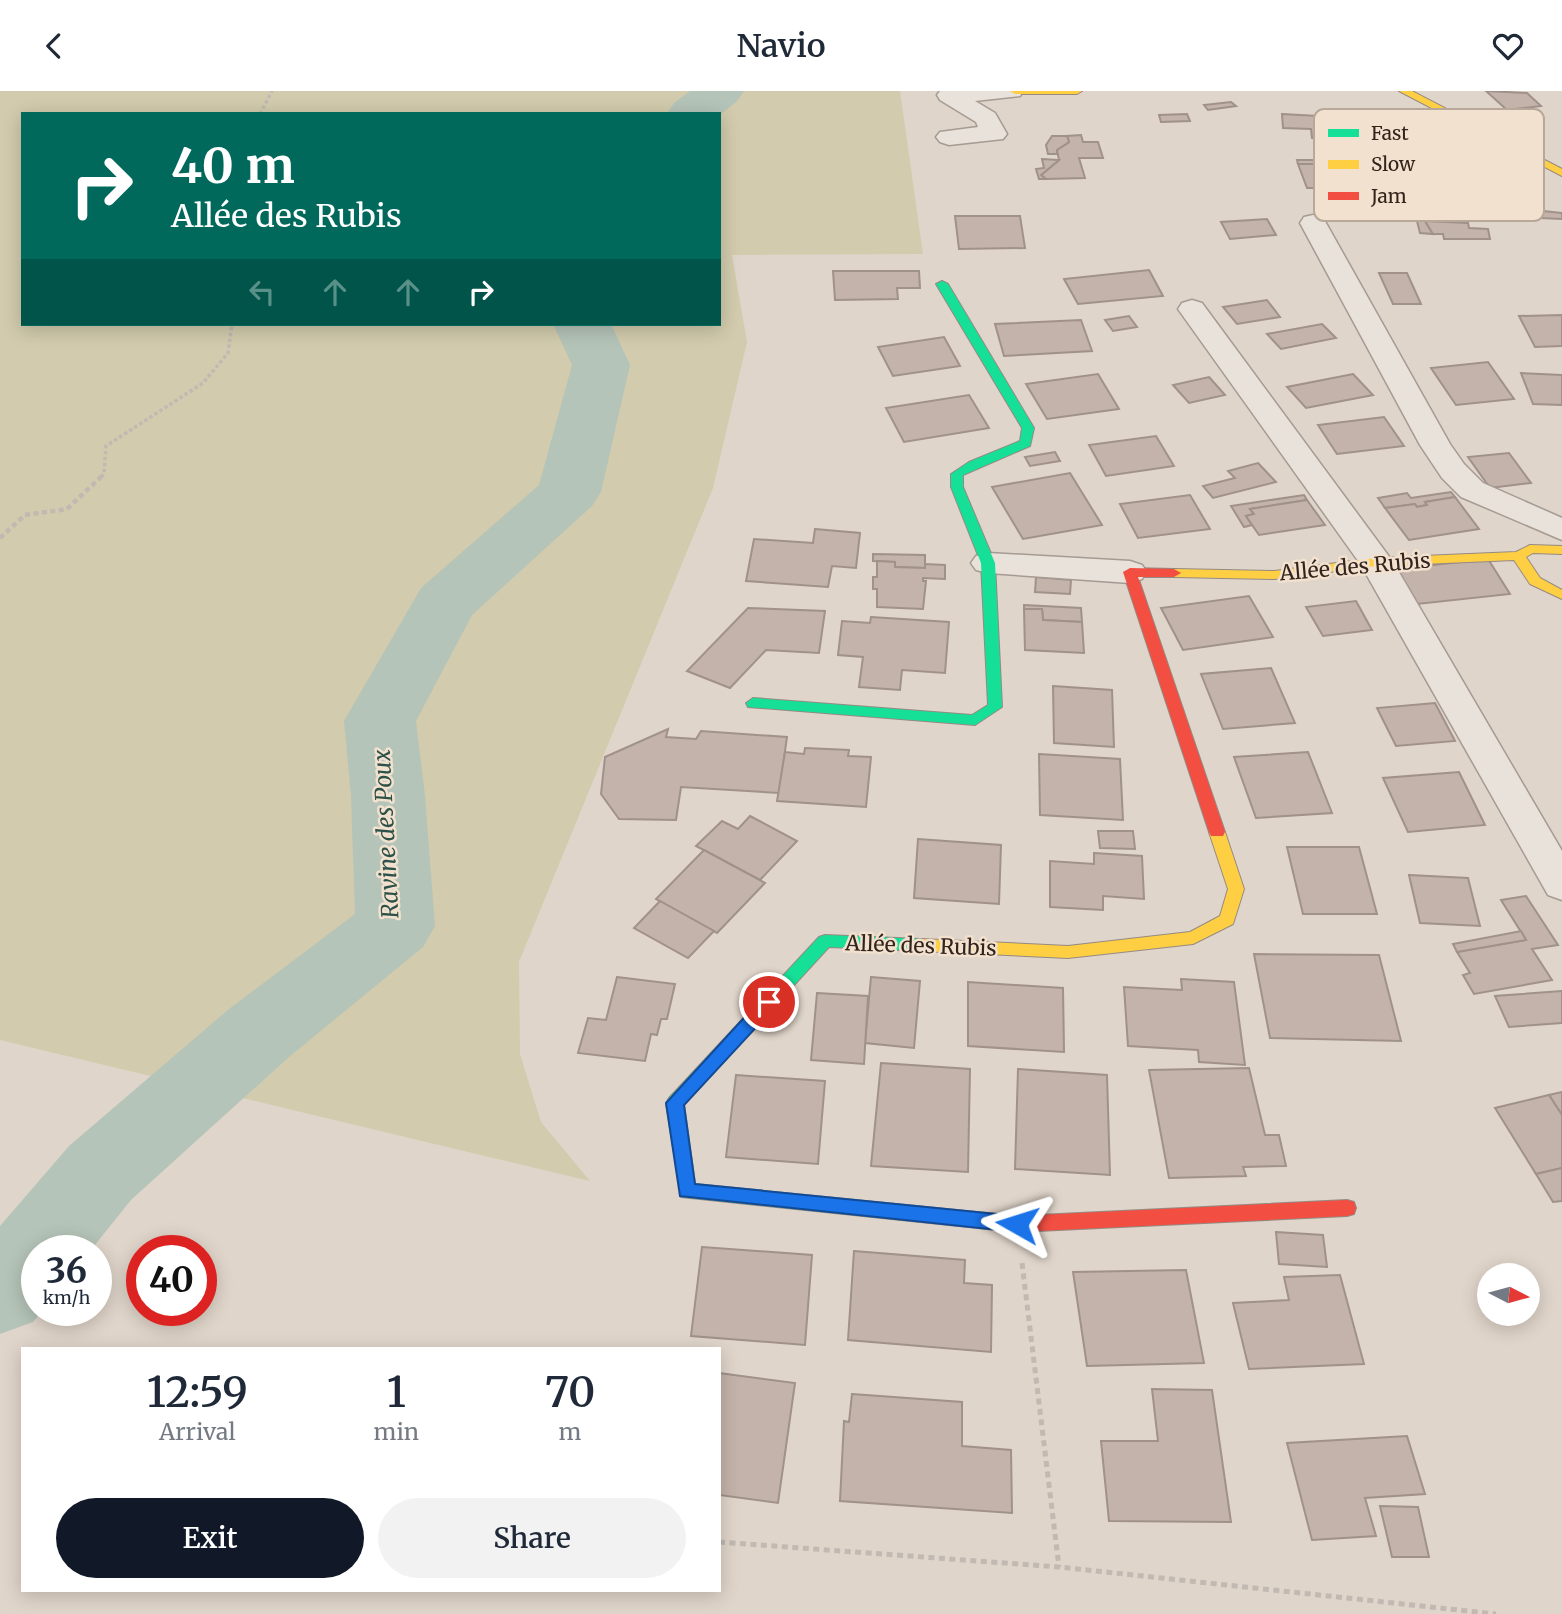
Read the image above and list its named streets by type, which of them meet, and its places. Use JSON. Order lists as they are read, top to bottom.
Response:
{
  "streets": {
    "street": ["Allée des Rubis"]
  },
  "water": ["Ravine des Poux"],
  "legend": ["Fast", "Slow", "Jam"],
  "north": "right",
  "page": {
    "header": "Navio",
    "turn": ["40 m", "Allée des Rubis"],
    "speed": "36 km/h",
    "limit": "40",
    "eta": [
      "12:59",
      "Arrival",
      "1",
      "min",
      "70",
      "m"
    ],
    "buttons": ["Exit", "Share"]
  }
}
